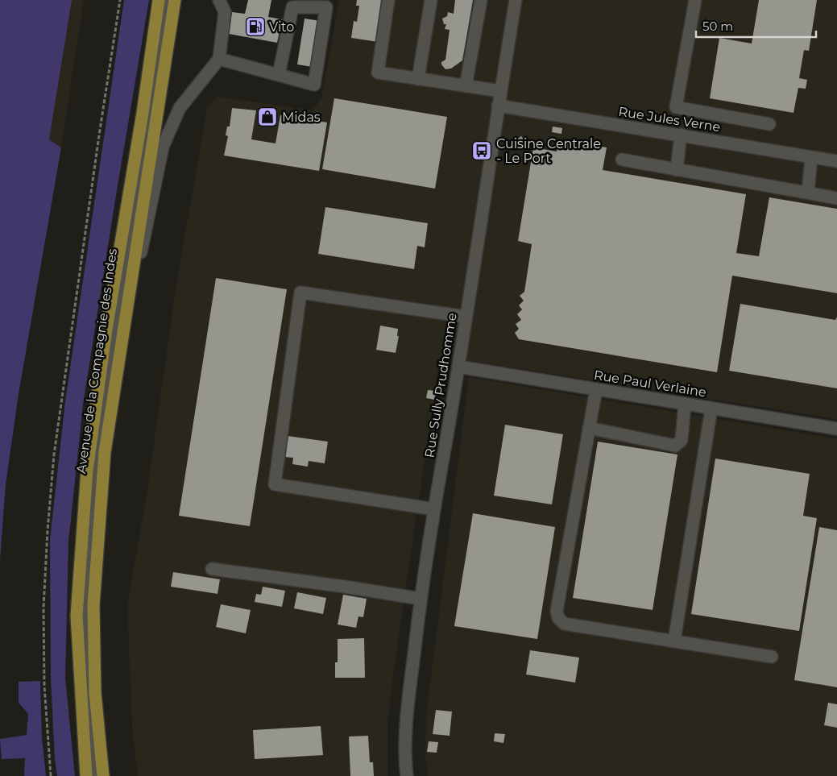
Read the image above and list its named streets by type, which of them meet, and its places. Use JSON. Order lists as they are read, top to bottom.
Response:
{
  "streets": {
    "main road": ["Avenue de la Compagnie des Indes"],
    "street": ["Rue Jules Verne", "Rue Paul Verlaine", "Rue Sully Prudhomme"]
  },
  "crossings": [
    ["Rue Jules Verne", "Rue Sully Prudhomme"],
    ["Rue Paul Verlaine", "Rue Sully Prudhomme"]
  ],
  "places": {
    "fuel station": ["Vito"],
    "shop": ["Midas"],
    "bus stop": ["Cuisine Centrale - Le Port"]
  },
  "scale_bar": "50 m"
}
